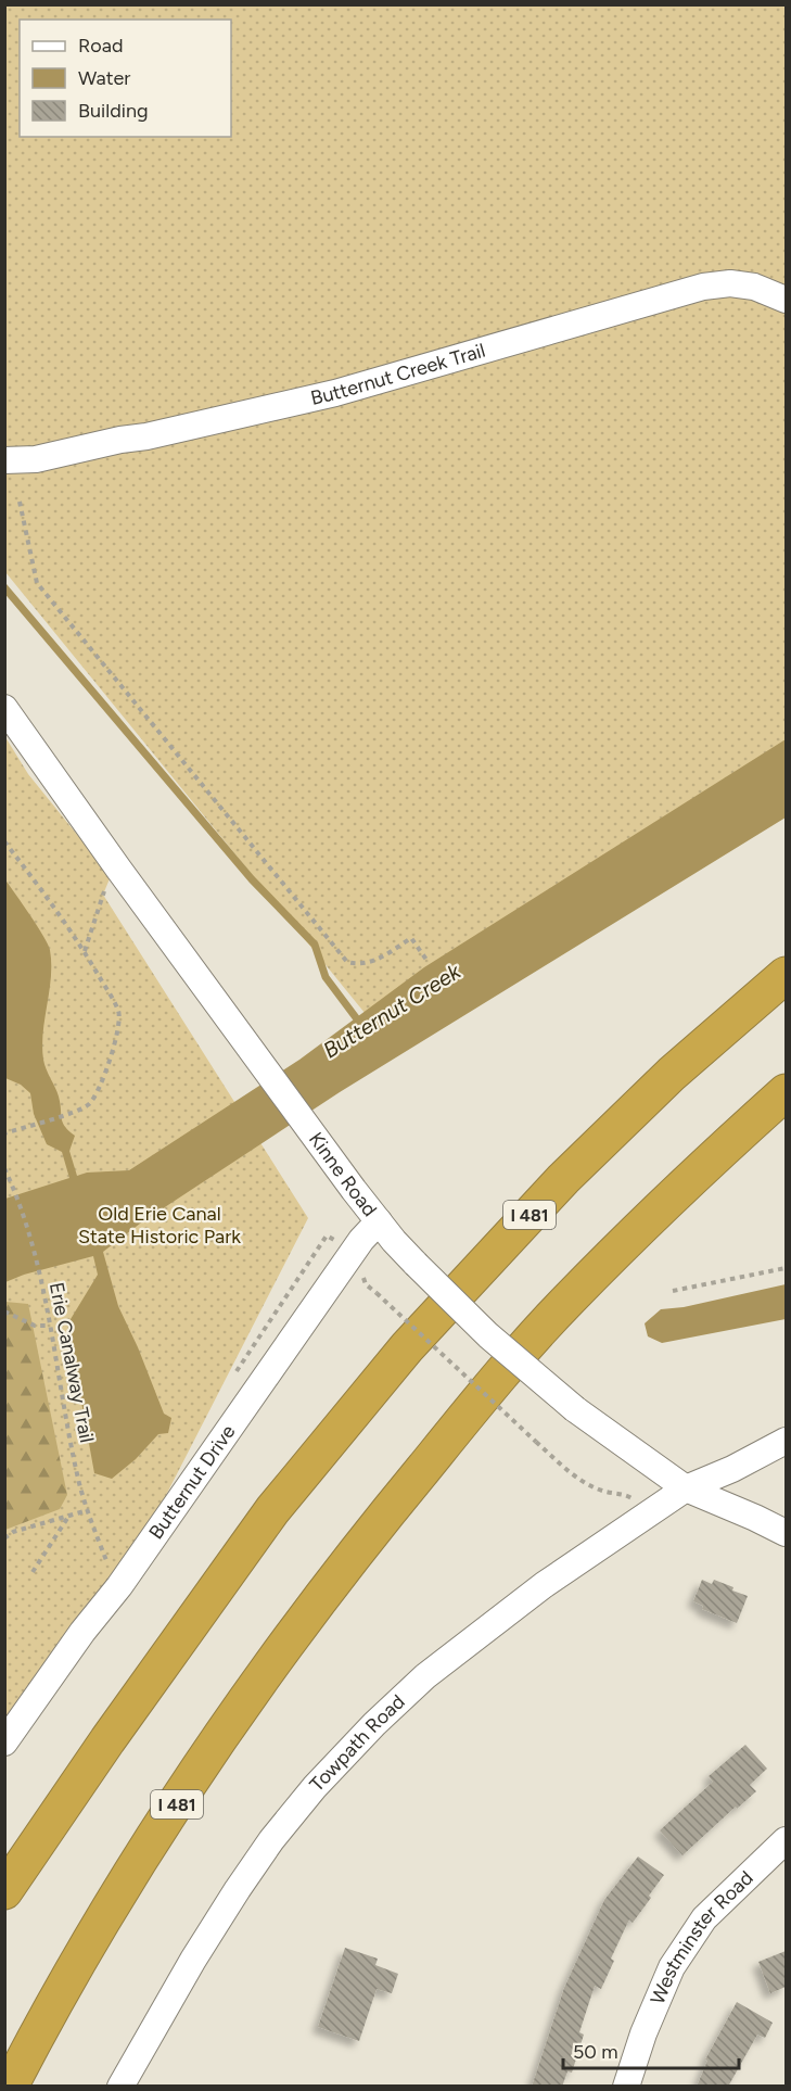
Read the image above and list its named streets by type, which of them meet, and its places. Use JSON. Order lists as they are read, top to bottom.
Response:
{
  "streets": {
    "highway": ["I 481"],
    "street": [
      "Butternut Creek Trail",
      "Kinne Road",
      "Butternut Drive",
      "Towpath Road",
      "Westminster Road"
    ],
    "path": ["Erie Canalway Trail"]
  },
  "crossings": [
    ["Kinne Road", "Butternut Drive"],
    ["Kinne Road", "Towpath Road"]
  ],
  "water": ["Butternut Creek"],
  "parks": ["Old Erie Canal State Historic Park"],
  "legend": ["Road", "Water", "Building"],
  "scale_bar": "50 m"
}
